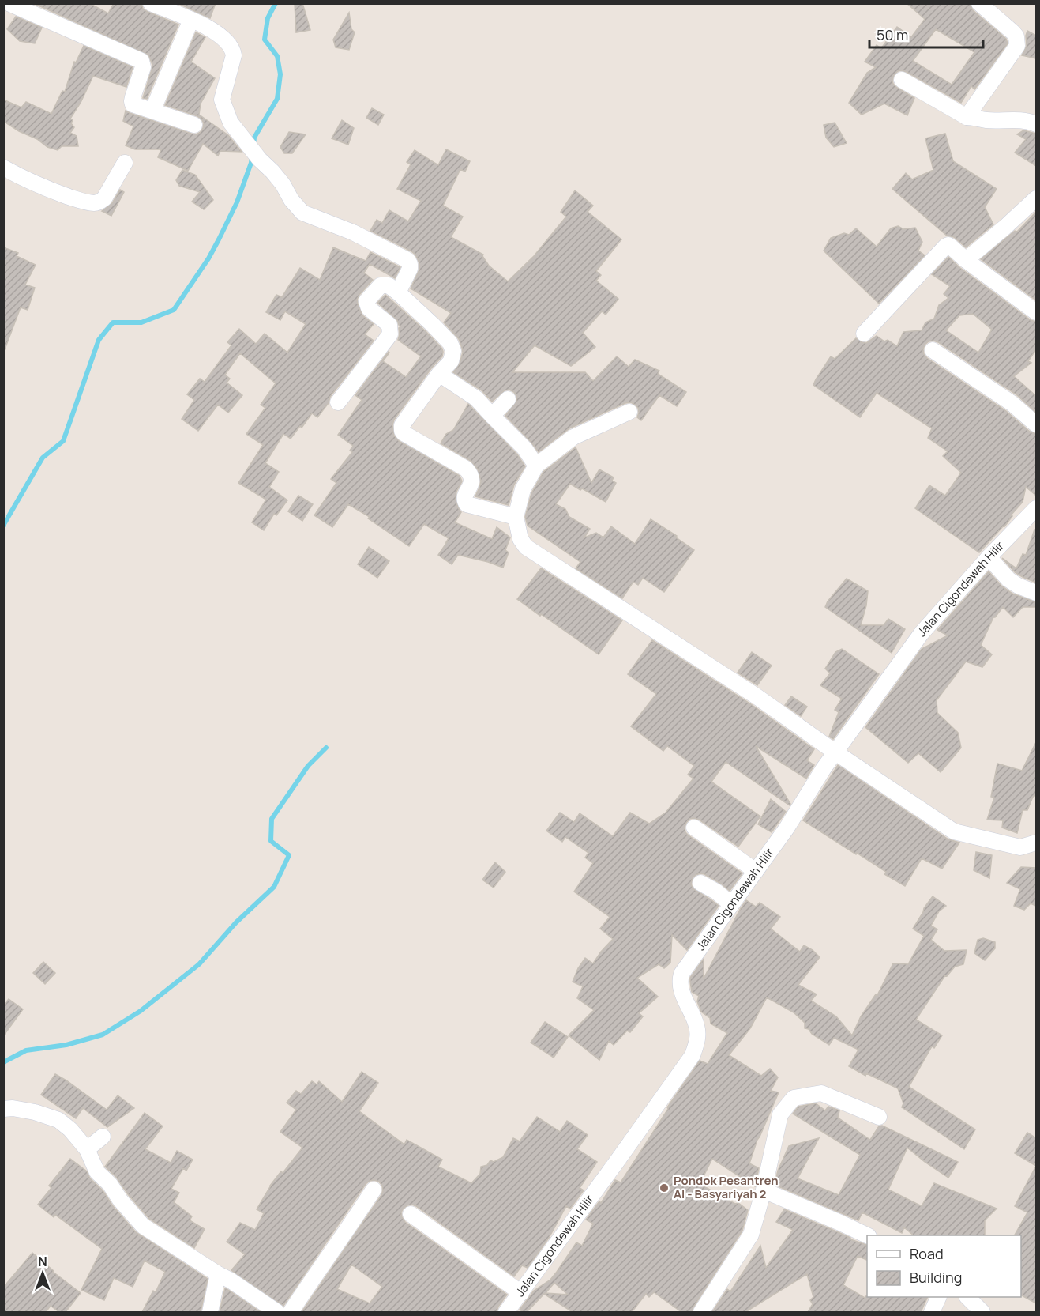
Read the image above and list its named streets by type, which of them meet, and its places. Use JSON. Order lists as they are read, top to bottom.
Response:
{
  "streets": {
    "street": ["Jalan Cigondewah Hilir"]
  },
  "places": ["Pondok Pesantren Al - Basyariyah 2"],
  "legend": ["Road", "Building"],
  "scale_bar": "50 m",
  "north": "top"
}
